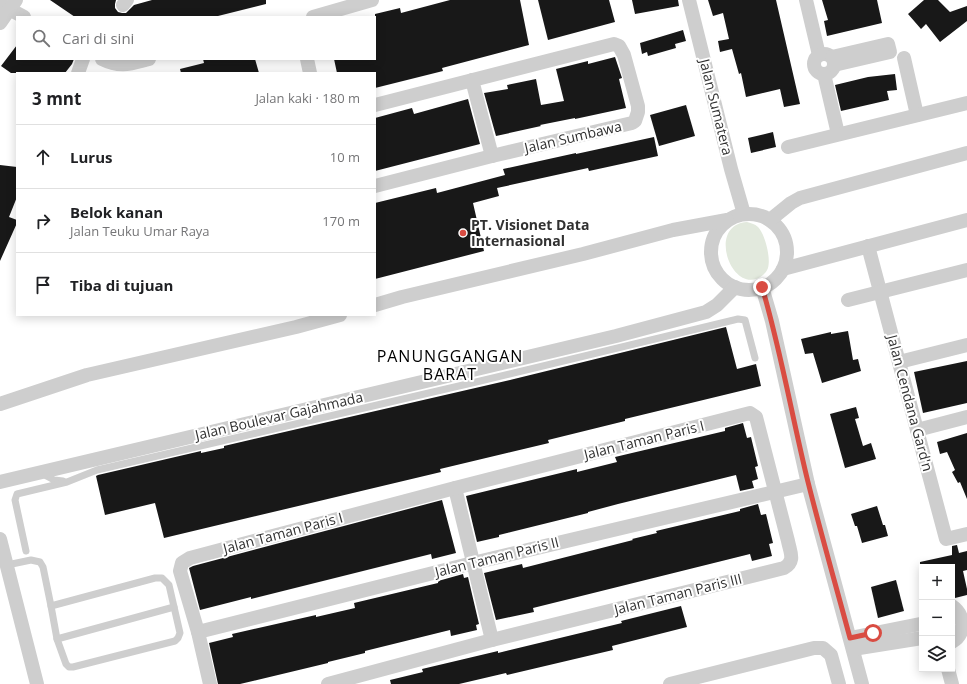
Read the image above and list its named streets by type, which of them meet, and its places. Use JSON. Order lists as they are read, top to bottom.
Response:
{
  "streets": {
    "street": [
      "Jalan Sumatera",
      "Jalan Sumbawa",
      "Jalan Cendana Gard'n",
      "Jalan Boulevar Gajahmada",
      "Jalan Taman Paris I",
      "Jalan Taman Paris II",
      "Jalan Taman Paris III"
    ]
  },
  "crossings": [
    ["Jalan Sumatera", "Jalan Boulevar Gajahmada"],
    ["Jalan Taman Paris I", "Jalan Taman Paris II"],
    ["Jalan Taman Paris I", "Jalan Taman Paris III"],
    ["Jalan Taman Paris II", "Jalan Taman Paris III"]
  ],
  "districts": ["PANUNGGANGAN BARAT"],
  "places": ["PT. Visionet Data Internasional"],
  "page": {
    "search": "Cari di sini",
    "heading": ["3 mnt", "Jalan kaki · 180 m"],
    "list": [
      ["Lurus", "10 m"],
      ["Belok kanan", "Jalan Teuku Umar Raya", "170 m"],
      "Tiba di tujuan"
    ],
    "map_buttons": ["+", "−"]
  }
}
